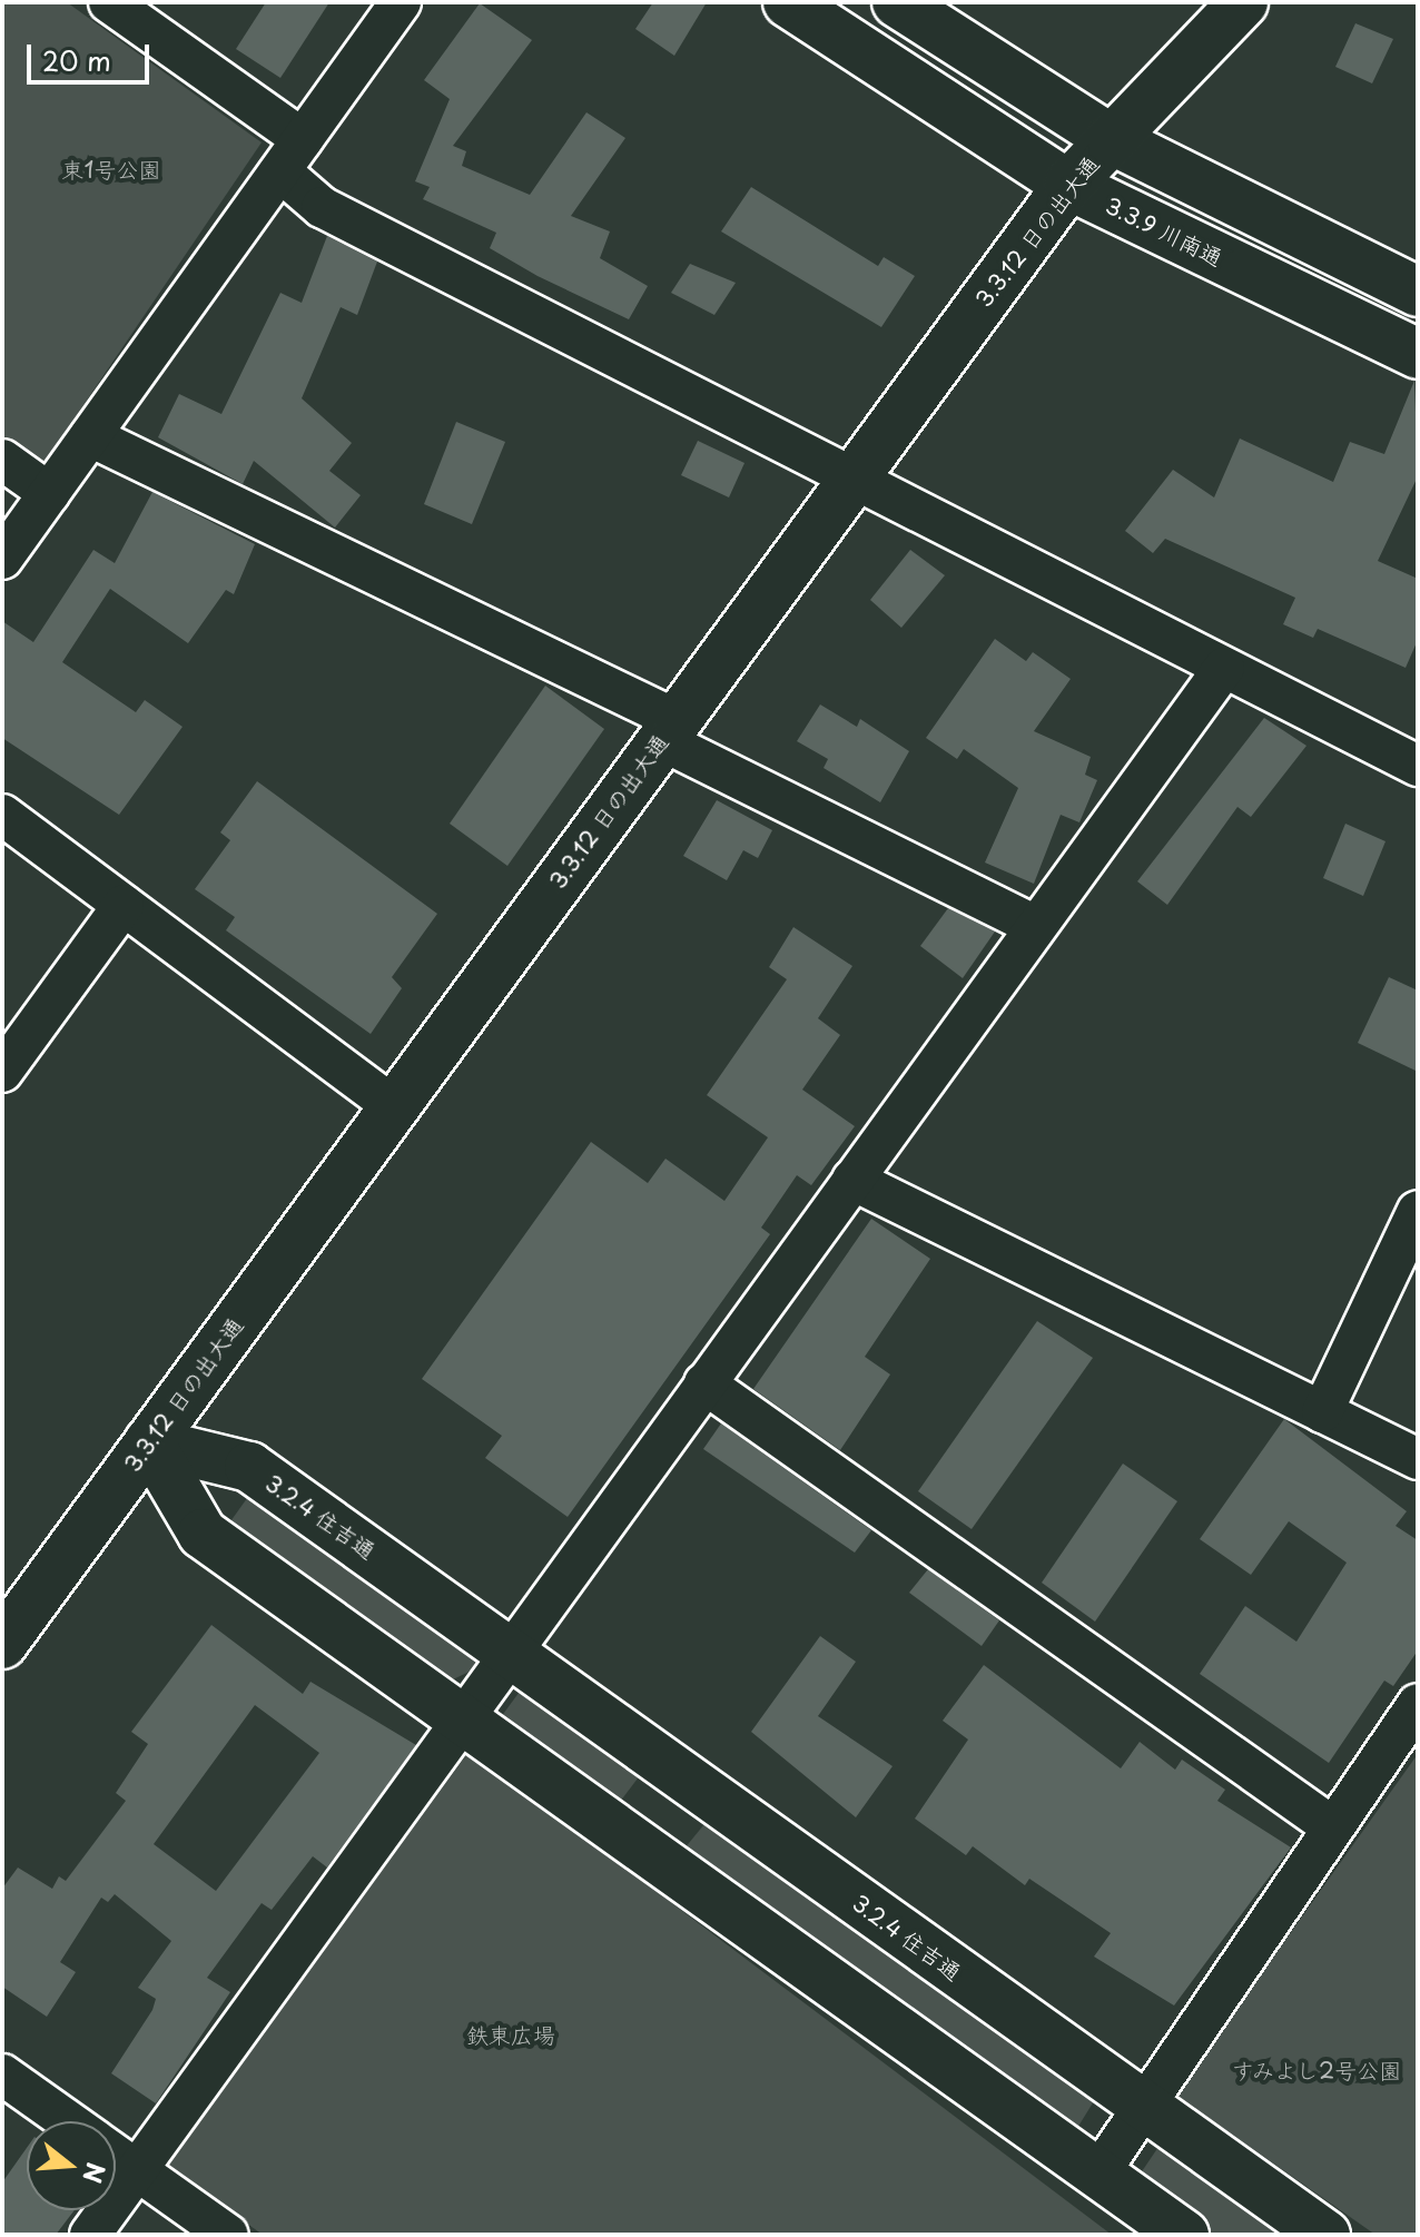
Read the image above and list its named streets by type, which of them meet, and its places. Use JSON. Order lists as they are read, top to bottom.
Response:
{
  "streets": {
    "street": ["3.3.12 日の出大通", "3.3.9 川南通", "3.2.4 住吉通"]
  },
  "crossings": [
    ["3.3.12 日の出大通", "3.3.9 川南通"],
    ["3.3.12 日の出大通", "3.2.4 住吉通"]
  ],
  "parks": ["東1号公園", "鉄東広場", "すみよし2号公園"],
  "scale_bar": "20 m",
  "north": "right"
}
